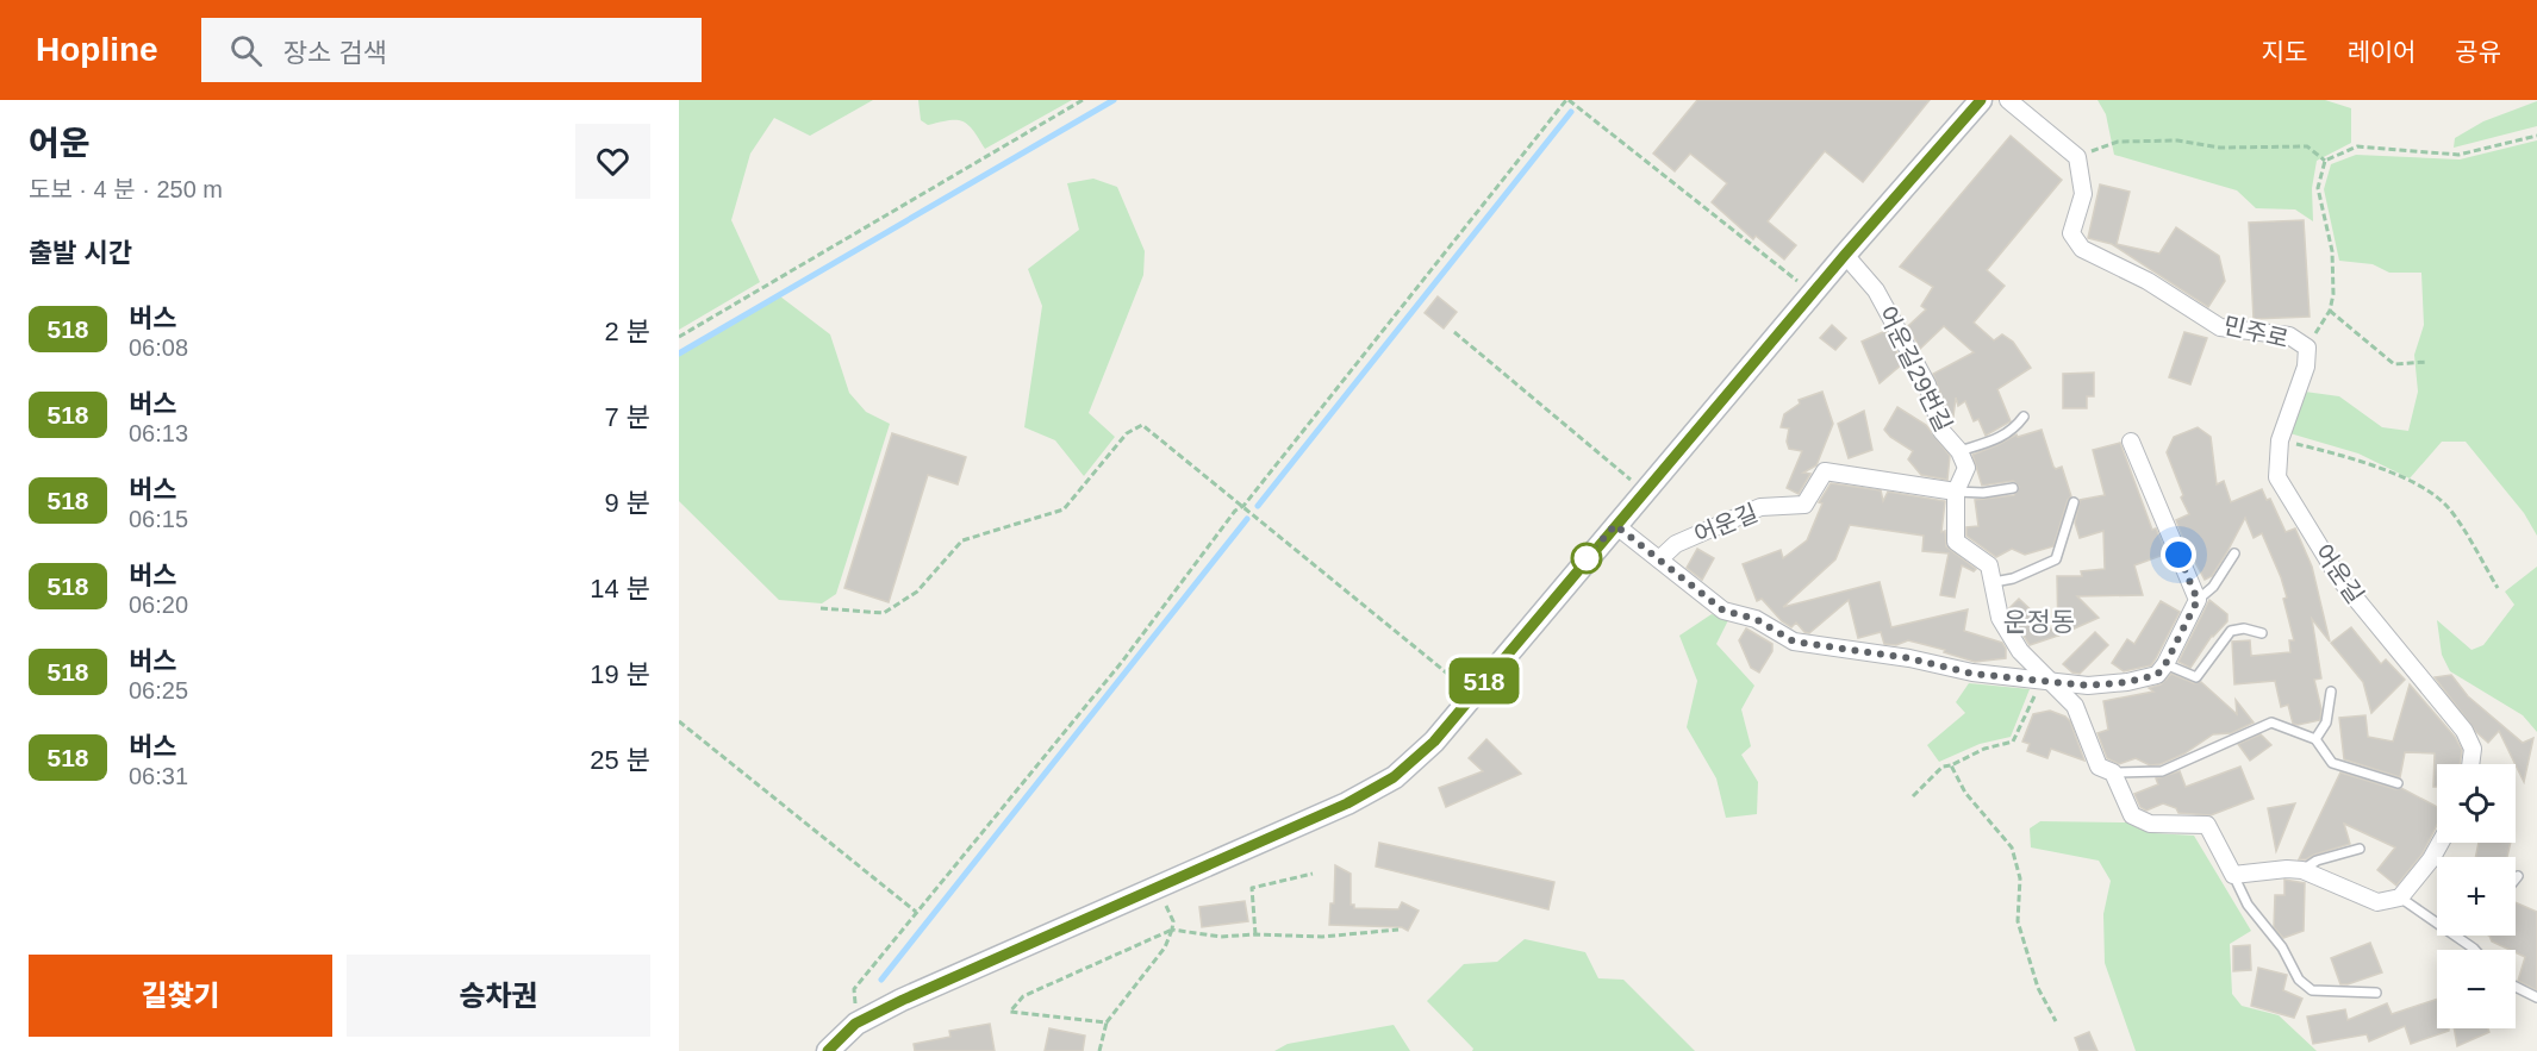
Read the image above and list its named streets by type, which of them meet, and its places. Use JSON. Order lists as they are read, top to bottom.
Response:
{
  "streets": {
    "street": ["민주로", "어운길29번길", "어운길"]
  },
  "crossings": [
    ["민주로", "어운길"],
    ["어운길29번길", "어운길"]
  ],
  "districts": ["운정동"],
  "lines": ["bus line 518"],
  "page": {
    "header": "Hopline",
    "search": "장소 검색",
    "nav": ["지도", "레이어", "공유"],
    "heading": [
      ["어운", "도보 · 4 분 · 250 m"],
      "출발 시간"
    ],
    "on_map": "518",
    "list": [
      {
        "mark": "518",
        "name": "버스",
        "note": "06:08",
        "value": "2 분"
      },
      {
        "mark": "518",
        "name": "버스",
        "note": "06:13",
        "value": "7 분"
      },
      {
        "mark": "518",
        "name": "버스",
        "note": "06:15",
        "value": "9 분"
      },
      {
        "mark": "518",
        "name": "버스",
        "note": "06:20",
        "value": "14 분"
      },
      {
        "mark": "518",
        "name": "버스",
        "note": "06:25",
        "value": "19 분"
      },
      {
        "mark": "518",
        "name": "버스",
        "note": "06:31",
        "value": "25 분"
      }
    ],
    "map_buttons": ["+", "−"],
    "buttons": ["길찾기", "승차권"]
  }
}
